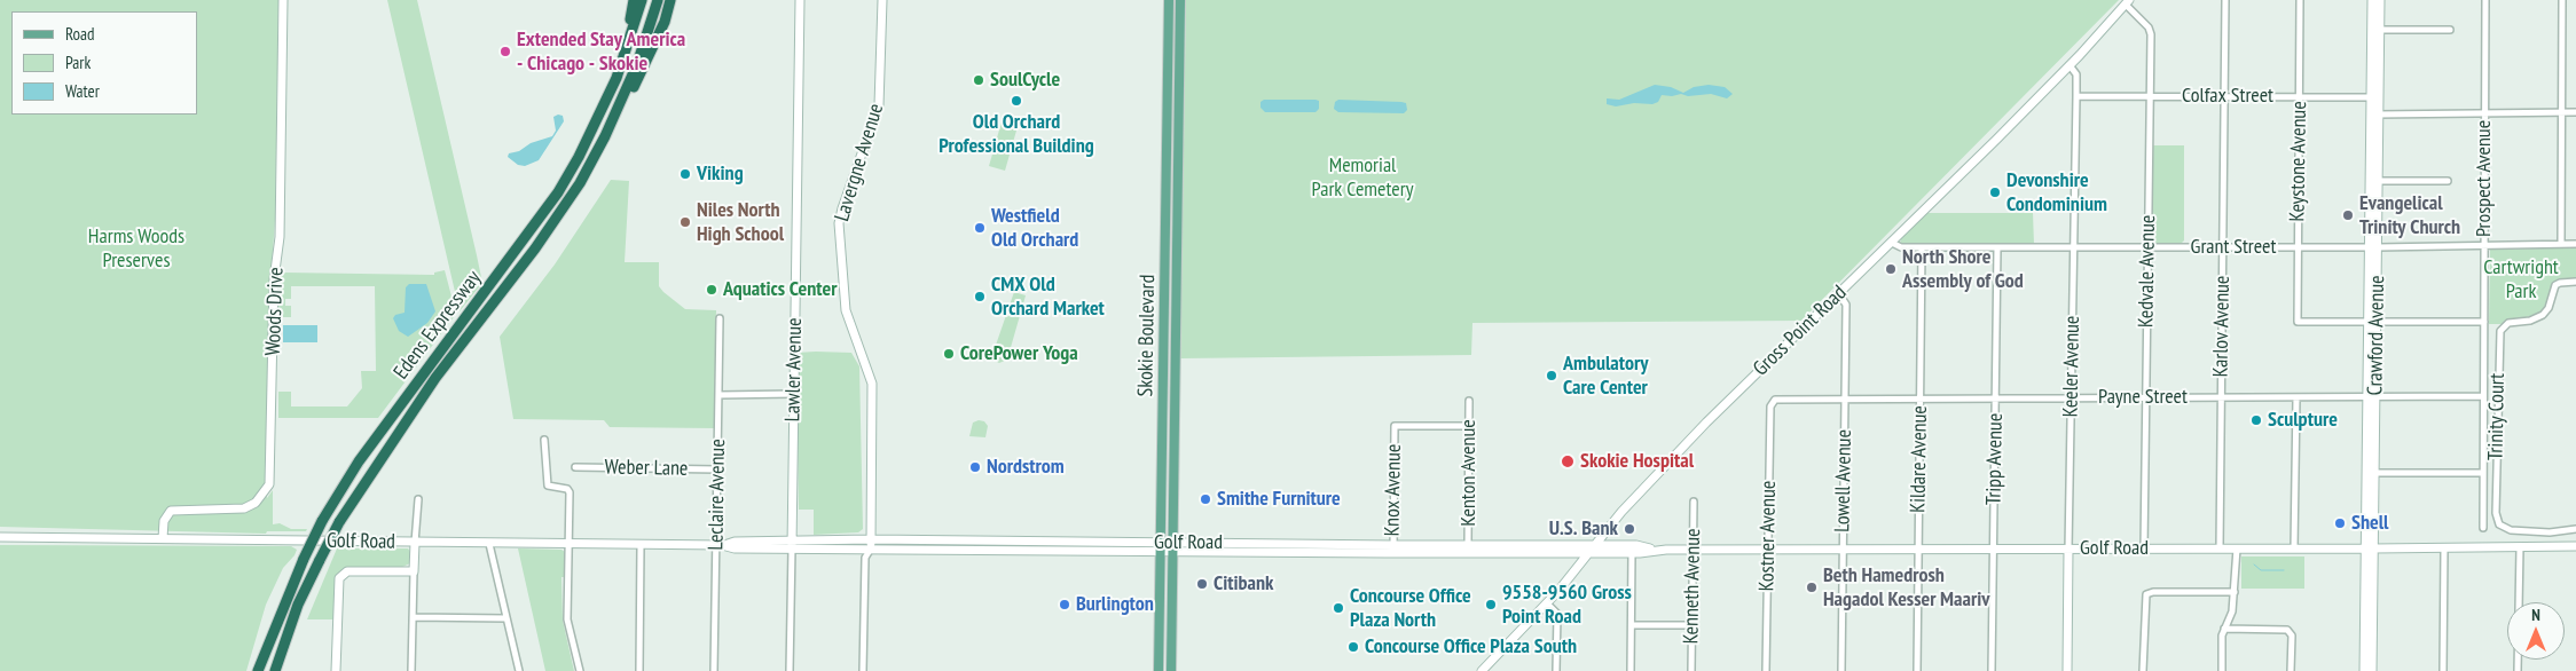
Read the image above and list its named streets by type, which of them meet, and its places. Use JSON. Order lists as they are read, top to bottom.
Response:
{
  "streets": {
    "highway": ["Edens Expressway"],
    "main road": [
      "Lavergne Avenue",
      "Woods Drive",
      "Gross Point Road",
      "Skokie Boulevard",
      "Crawford Avenue",
      "Keeler Avenue",
      "Lawler Avenue",
      "Golf Road"
    ],
    "street": [
      "Colfax Street",
      "Keystone Avenue",
      "Prospect Avenue",
      "Grant Street",
      "Kedvale Avenue",
      "Karlov Avenue",
      "Payne Street",
      "Trinity Court",
      "Kildare Avenue",
      "Tripp Avenue",
      "Weber Lane",
      "Kenton Avenue",
      "Lowell Avenue",
      "Knox Avenue",
      "Leclaire Avenue",
      "Kostner Avenue",
      "Kenneth Avenue"
    ]
  },
  "crossings": [
    ["Colfax Street", "Keystone Avenue"],
    ["Colfax Street", "Kedvale Avenue"],
    ["Colfax Street", "Karlov Avenue"],
    ["Colfax Street", "Crawford Avenue"],
    ["Colfax Street", "Keeler Avenue"],
    ["Keystone Avenue", "Grant Street"],
    ["Keystone Avenue", "Crawford Avenue"],
    ["Lavergne Avenue", "Golf Road"],
    ["Prospect Avenue", "Grant Street"],
    ["Prospect Avenue", "Payne Street"],
    ["Grant Street", "Kedvale Avenue"],
    ["Grant Street", "Karlov Avenue"],
    ["Grant Street", "Gross Point Road"],
    ["Grant Street", "Crawford Avenue"],
    ["Grant Street", "Keeler Avenue"],
    ["Grant Street", "Kildare Avenue"],
    ["Grant Street", "Tripp Avenue"],
    ["Kedvale Avenue", "Gross Point Road"],
    ["Kedvale Avenue", "Payne Street"],
    ["Kedvale Avenue", "Golf Road"],
    ["Woods Drive", "Golf Road"],
    ["Karlov Avenue", "Payne Street"],
    ["Karlov Avenue", "Golf Road"],
    ["Gross Point Road", "Keeler Avenue"],
    ["Gross Point Road", "Lowell Avenue"],
    ["Gross Point Road", "Golf Road"],
    ["Skokie Boulevard", "Golf Road"],
    ["Crawford Avenue", "Payne Street"],
    ["Crawford Avenue", "Golf Road"],
    ["Keeler Avenue", "Payne Street"],
    ["Keeler Avenue", "Golf Road"],
    ["Lawler Avenue", "Golf Road"],
    ["Payne Street", "Kildare Avenue"],
    ["Payne Street", "Tripp Avenue"],
    ["Payne Street", "Lowell Avenue"],
    ["Payne Street", "Kostner Avenue"],
    ["Kildare Avenue", "Golf Road"],
    ["Tripp Avenue", "Golf Road"],
    ["Weber Lane", "Leclaire Avenue"],
    ["Kenton Avenue", "Knox Avenue"],
    ["Kenton Avenue", "Golf Road"],
    ["Lowell Avenue", "Golf Road"],
    ["Knox Avenue", "Golf Road"],
    ["Leclaire Avenue", "Golf Road"],
    ["Kostner Avenue", "Golf Road"],
    ["Golf Road", "Kenneth Avenue"]
  ],
  "parks": ["Memorial Park Cemetery", "Harms Woods Preserves", "Cartwright Park"],
  "places": [
    "Extended Stay America - Chicago - Skokie",
    "SoulCycle",
    "Old Orchard Professional Building",
    "Viking",
    "Devonshire Condominium",
    "Evangelical Trinity Church",
    "Niles North High School",
    "Westfield Old Orchard",
    "North Shore Assembly of God",
    "Aquatics Center",
    "CMX Old Orchard Market",
    "CorePower Yoga",
    "Ambulatory Care Center",
    "Sculpture",
    "Skokie Hospital",
    "Nordstrom",
    "Smithe Furniture",
    "Shell",
    "U.S. Bank",
    "Citibank",
    "Beth Hamedrosh Hagadol Kesser Maariv",
    "Burlington",
    "9558-9560 Gross Point Road",
    "Concourse Office Plaza North",
    "Concourse Office Plaza South"
  ],
  "legend": ["Road", "Park", "Water"],
  "north": "top"
}
